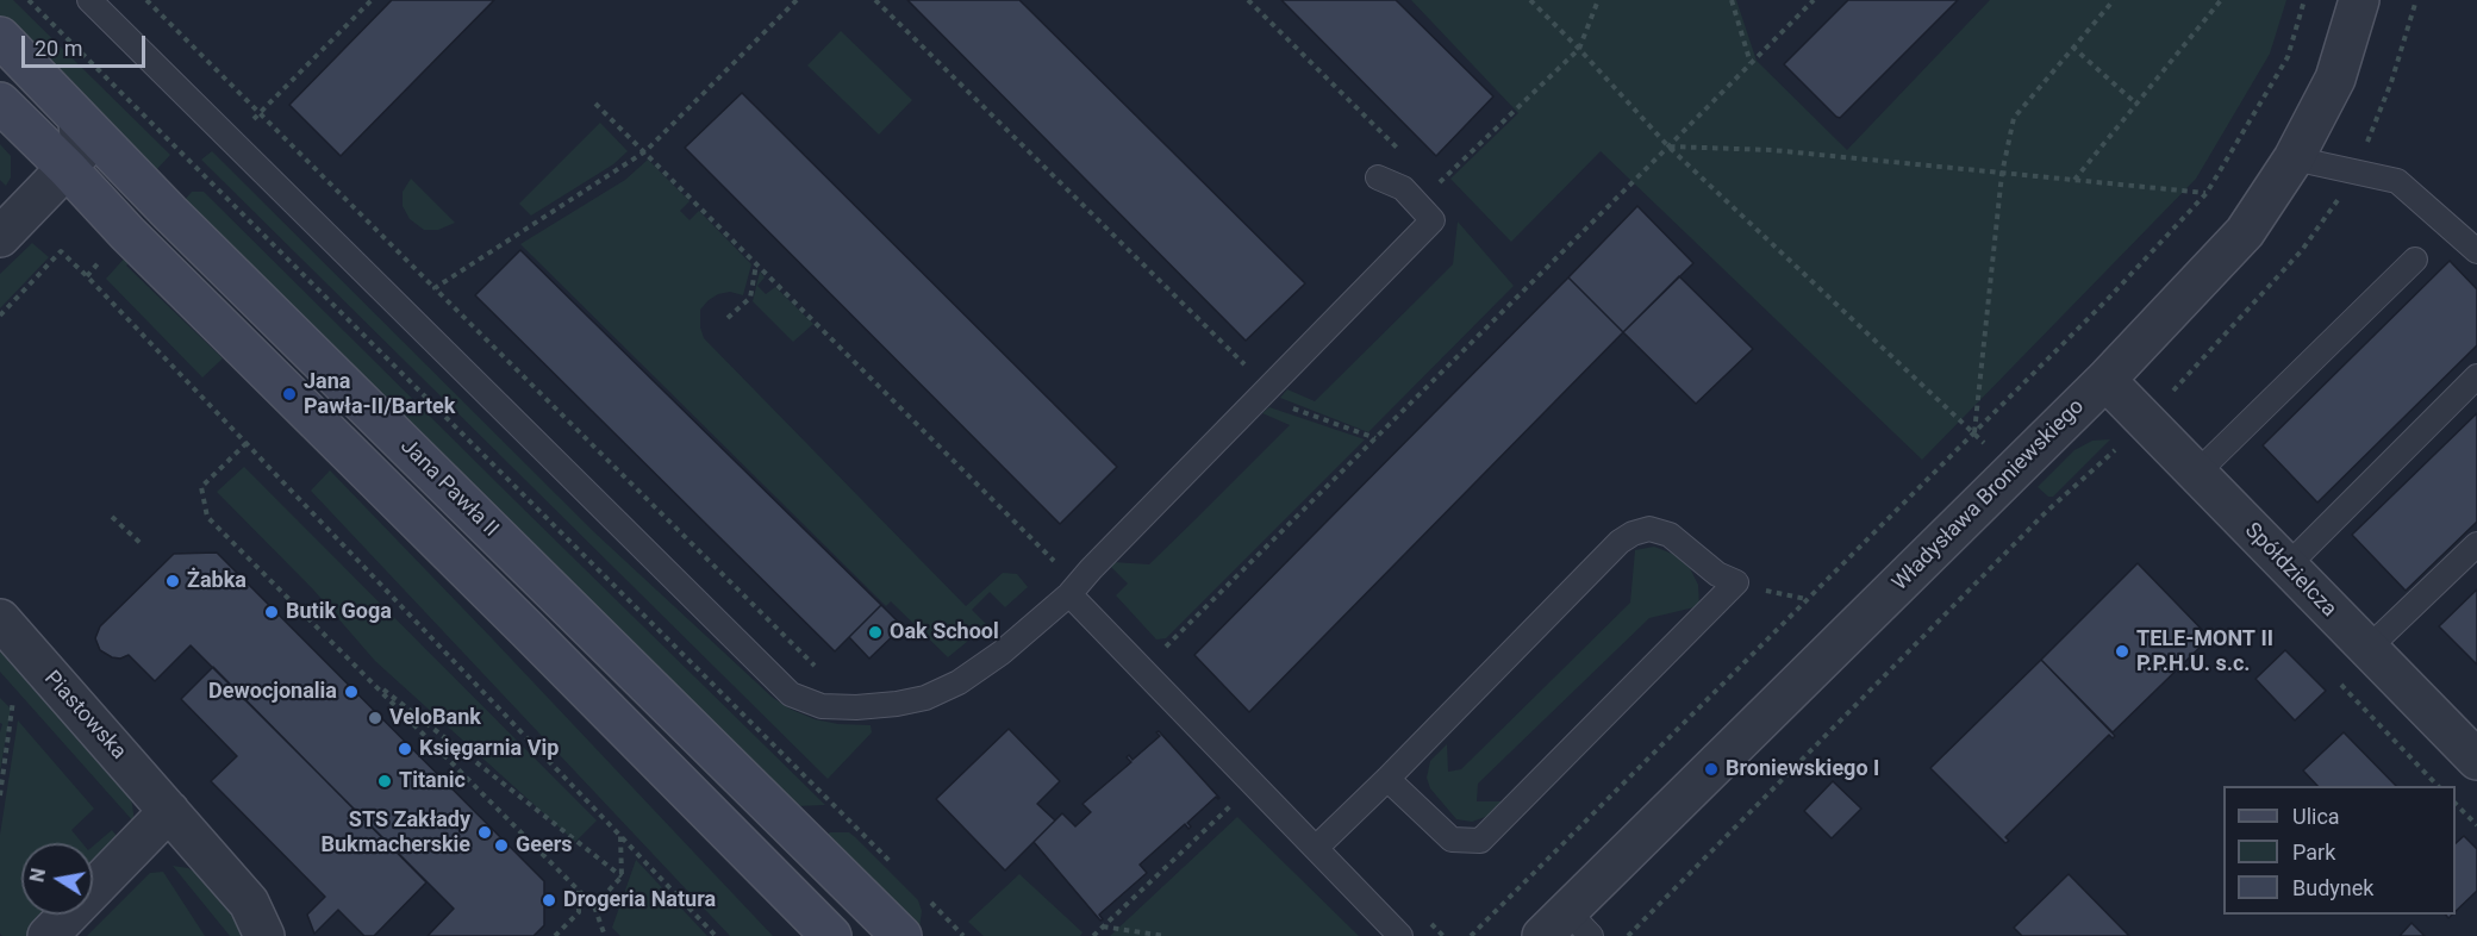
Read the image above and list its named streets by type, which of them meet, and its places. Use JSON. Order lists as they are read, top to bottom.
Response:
{
  "streets": {
    "main road": ["Jana Pawła II"],
    "street": ["Władysława Broniewskiego", "Spółdzielcza", "Piastowska"]
  },
  "crossings": [
    ["Władysława Broniewskiego", "Spółdzielcza"]
  ],
  "places": [
    "Jana Pawła-II/Bartek",
    "Żabka",
    "Butik Goga",
    "Oak School",
    "TELE-MONT II P.P.H.U. s.c.",
    "Dewocjonalia",
    "VeloBank",
    "Księgarnia Vip",
    "Broniewskiego I",
    "Titanic",
    "STS Zakłady Bukmacherskie",
    "Geers",
    "Drogeria Natura"
  ],
  "legend": ["Ulica", "Park", "Budynek"],
  "scale_bar": "20 m",
  "north": "left"
}
